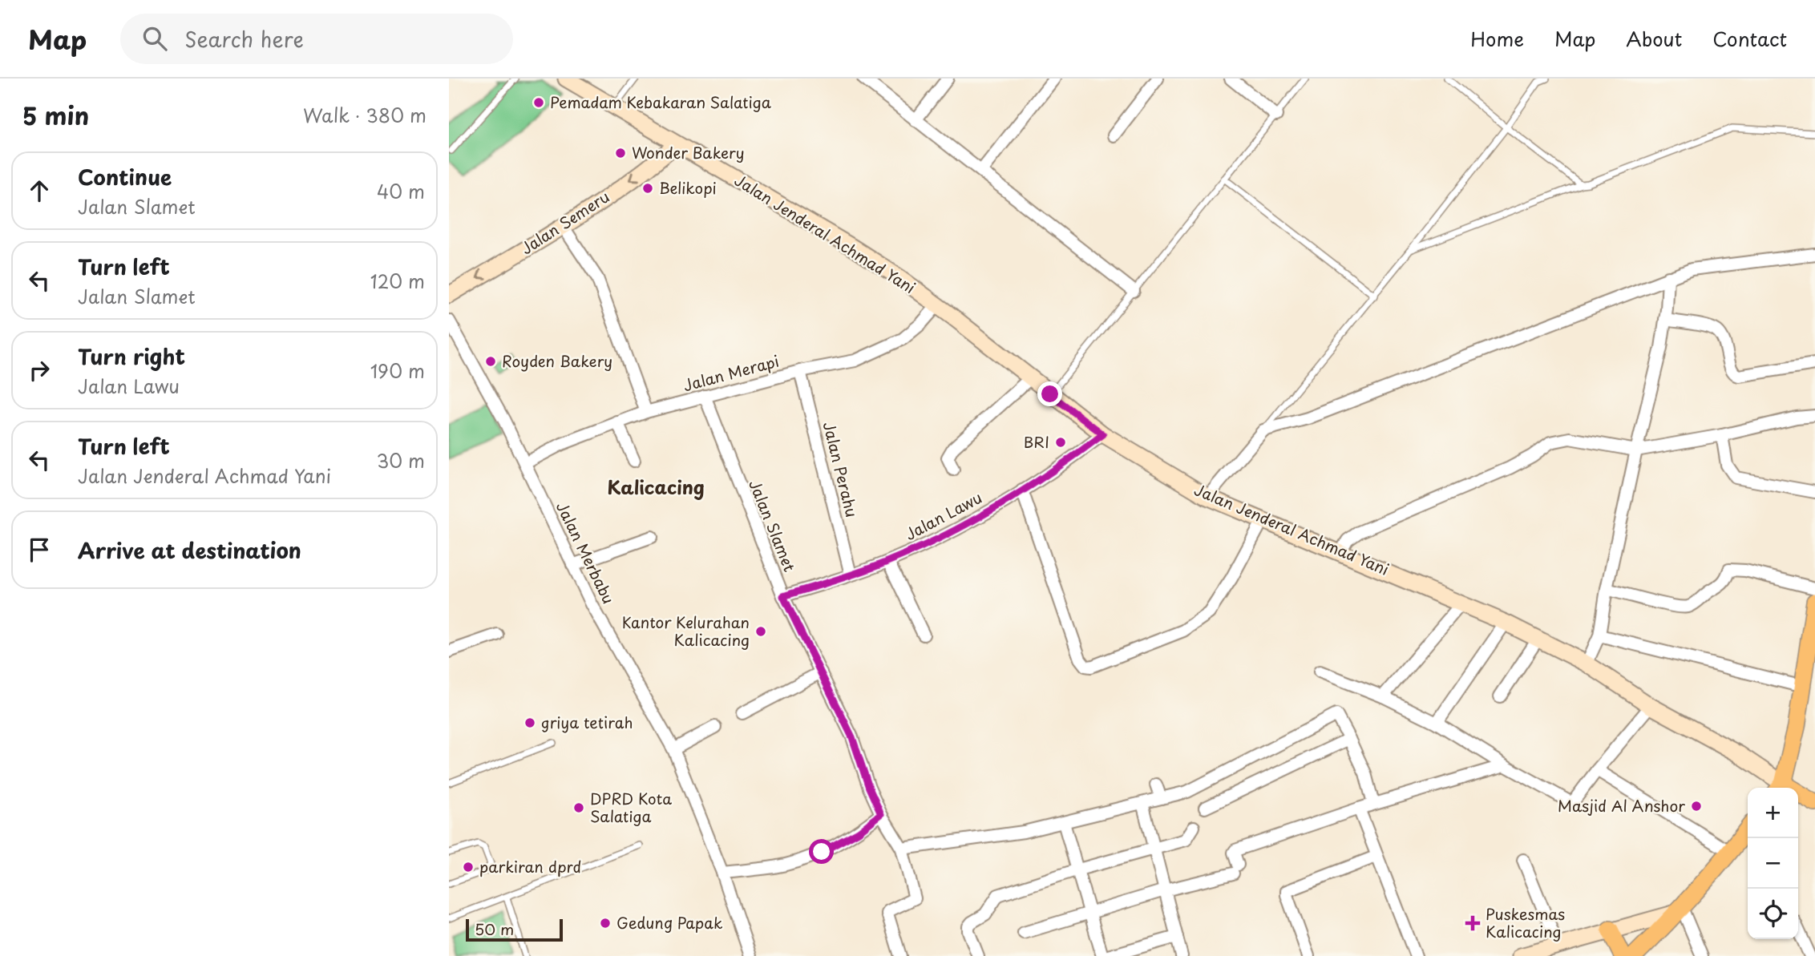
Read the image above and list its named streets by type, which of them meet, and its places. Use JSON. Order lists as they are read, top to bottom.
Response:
{
  "streets": {
    "main road": ["Jalan Semeru", "Jalan Jenderal Achmad Yani"],
    "street": [
      "Jalan Merapi",
      "Jalan Perahu",
      "Jalan Lawu",
      "Jalan Slamet",
      "Jalan Merbabu"
    ]
  },
  "crossings": [
    ["Jalan Semeru", "Jalan Jenderal Achmad Yani"],
    ["Jalan Jenderal Achmad Yani", "Jalan Merapi"],
    ["Jalan Jenderal Achmad Yani", "Jalan Lawu"],
    ["Jalan Merapi", "Jalan Perahu"],
    ["Jalan Merapi", "Jalan Slamet"],
    ["Jalan Merapi", "Jalan Merbabu"],
    ["Jalan Perahu", "Jalan Lawu"],
    ["Jalan Lawu", "Jalan Slamet"]
  ],
  "one_way": ["Jalan Semeru"],
  "districts": ["Kalicacing"],
  "places": {
    "other": [
      "Pemadam Kebakaran Salatiga",
      "Wonder Bakery",
      "Belikopi",
      "Royden Bakery",
      "BRI",
      "Kantor Kelurahan Kalicacing",
      "griya tetirah",
      "Masjid Al Anshor",
      "DPRD Kota Salatiga",
      "parkiran dprd",
      "Gedung Papak"
    ],
    "health": ["Puskesmas Kalicacing"]
  },
  "scale_bar": "50 m",
  "page": {
    "header": "Map",
    "search": "Search here",
    "nav": [
      "Home",
      "Map",
      "About",
      "Contact"
    ],
    "heading": ["5 min", "Walk · 380 m"],
    "list": [
      ["Continue", "Jalan Slamet", "40 m"],
      ["Turn left", "Jalan Slamet", "120 m"],
      ["Turn right", "Jalan Lawu", "190 m"],
      ["Turn left", "Jalan Jenderal Achmad Yani", "30 m"],
      "Arrive at destination"
    ],
    "map_buttons": ["+", "−"],
    "scale": "50 m"
  }
}
